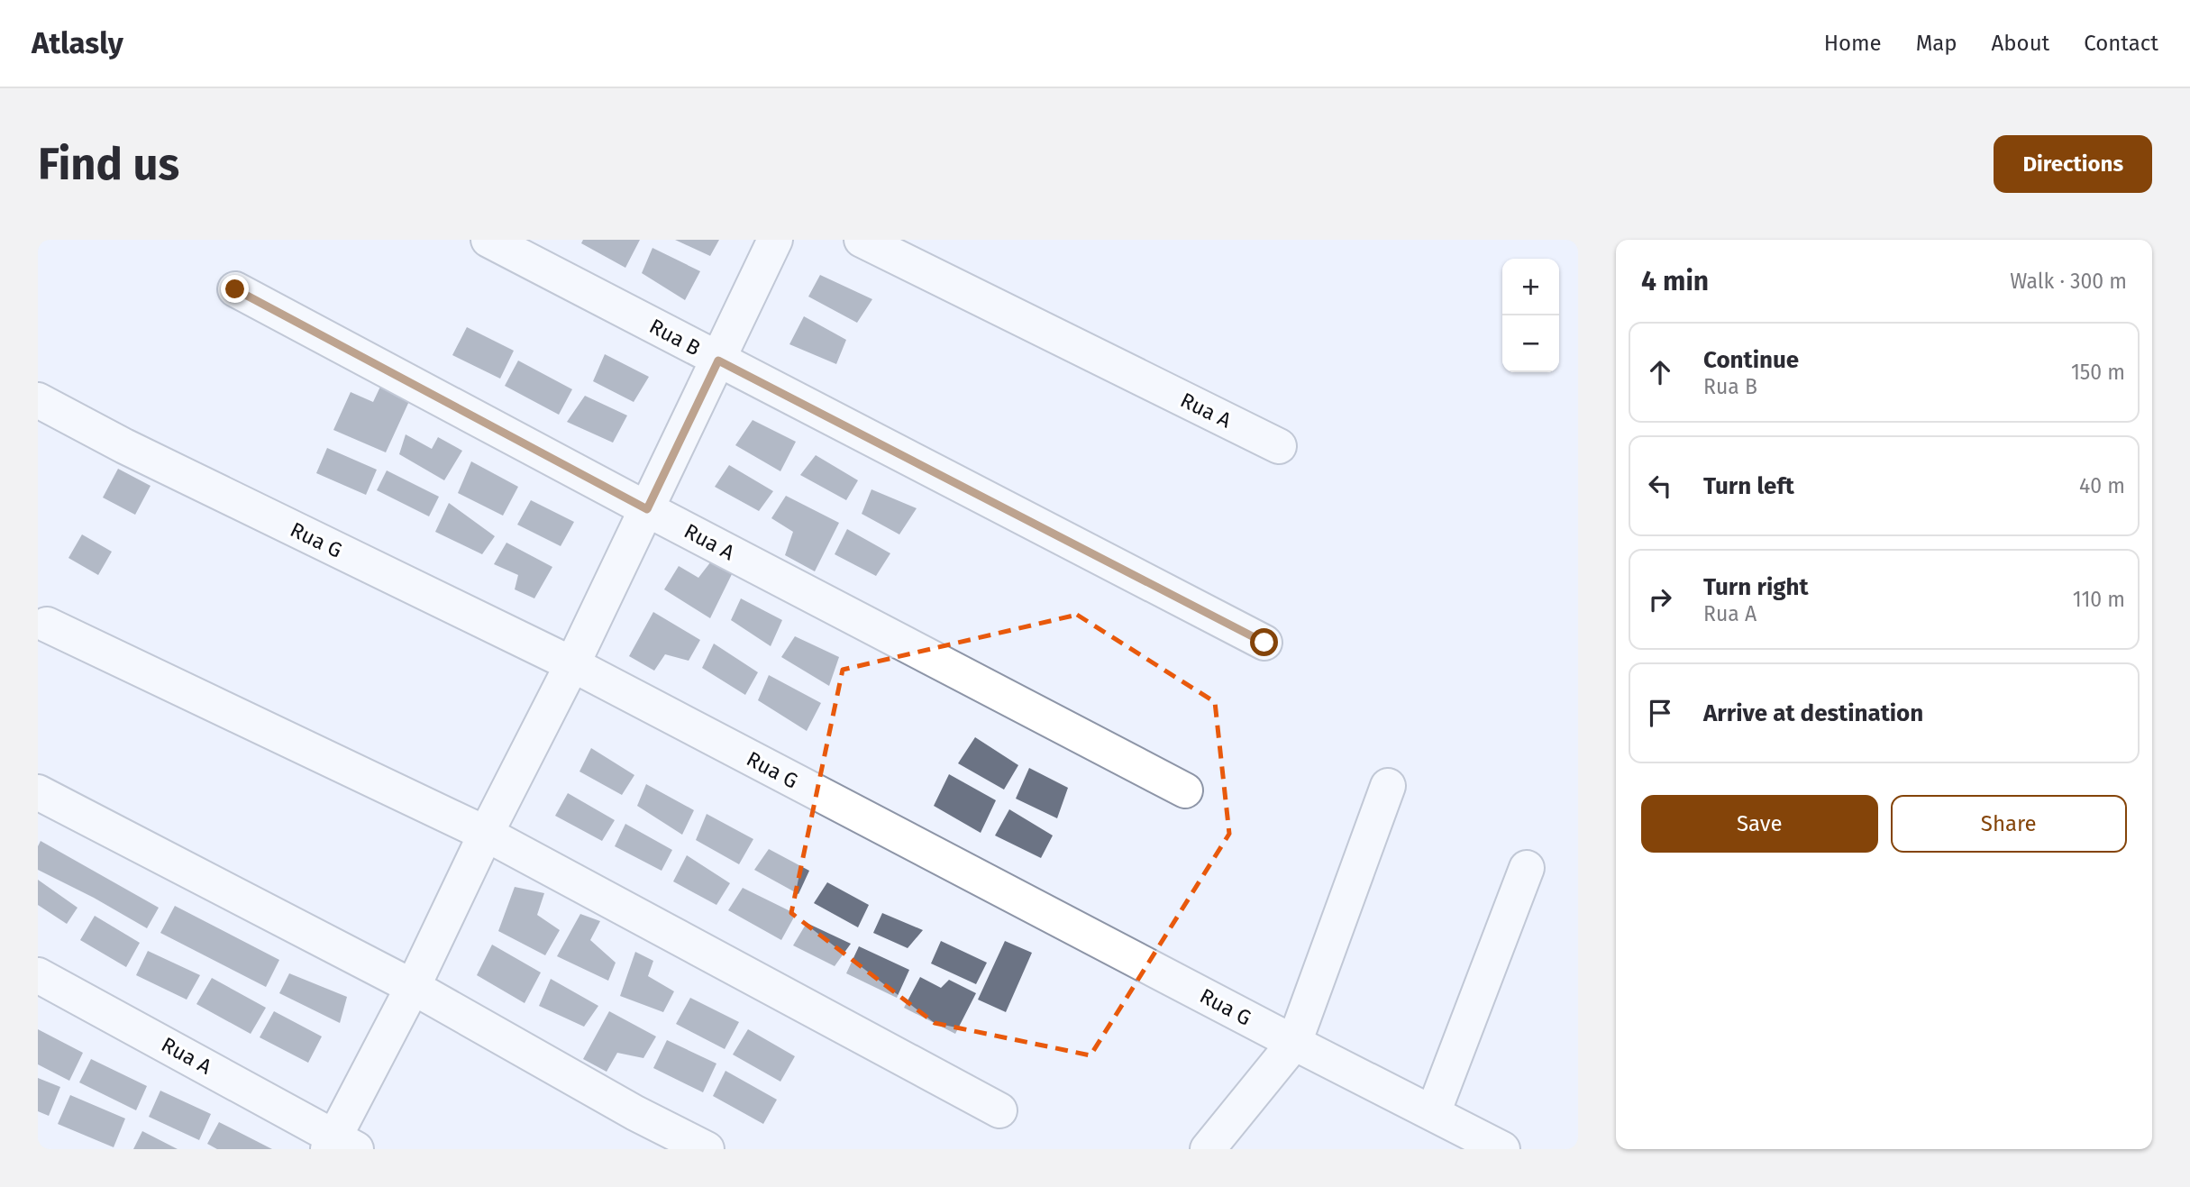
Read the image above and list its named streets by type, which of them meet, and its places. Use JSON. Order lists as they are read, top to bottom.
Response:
{
  "streets": {
    "street": ["Rua B", "Rua A", "Rua G"]
  },
  "page": {
    "header": "Atlasly",
    "nav": [
      "Home",
      "Map",
      "About",
      "Contact"
    ],
    "buttons": [
      "Directions",
      ["Save", "Share"]
    ],
    "title": "Find us",
    "heading": ["4 min", "Walk · 300 m"],
    "map_buttons": ["+", "−"],
    "list": [
      ["Continue", "Rua B", "150 m"],
      ["Turn left", "40 m"],
      ["Turn right", "Rua A", "110 m"],
      "Arrive at destination"
    ]
  }
}
